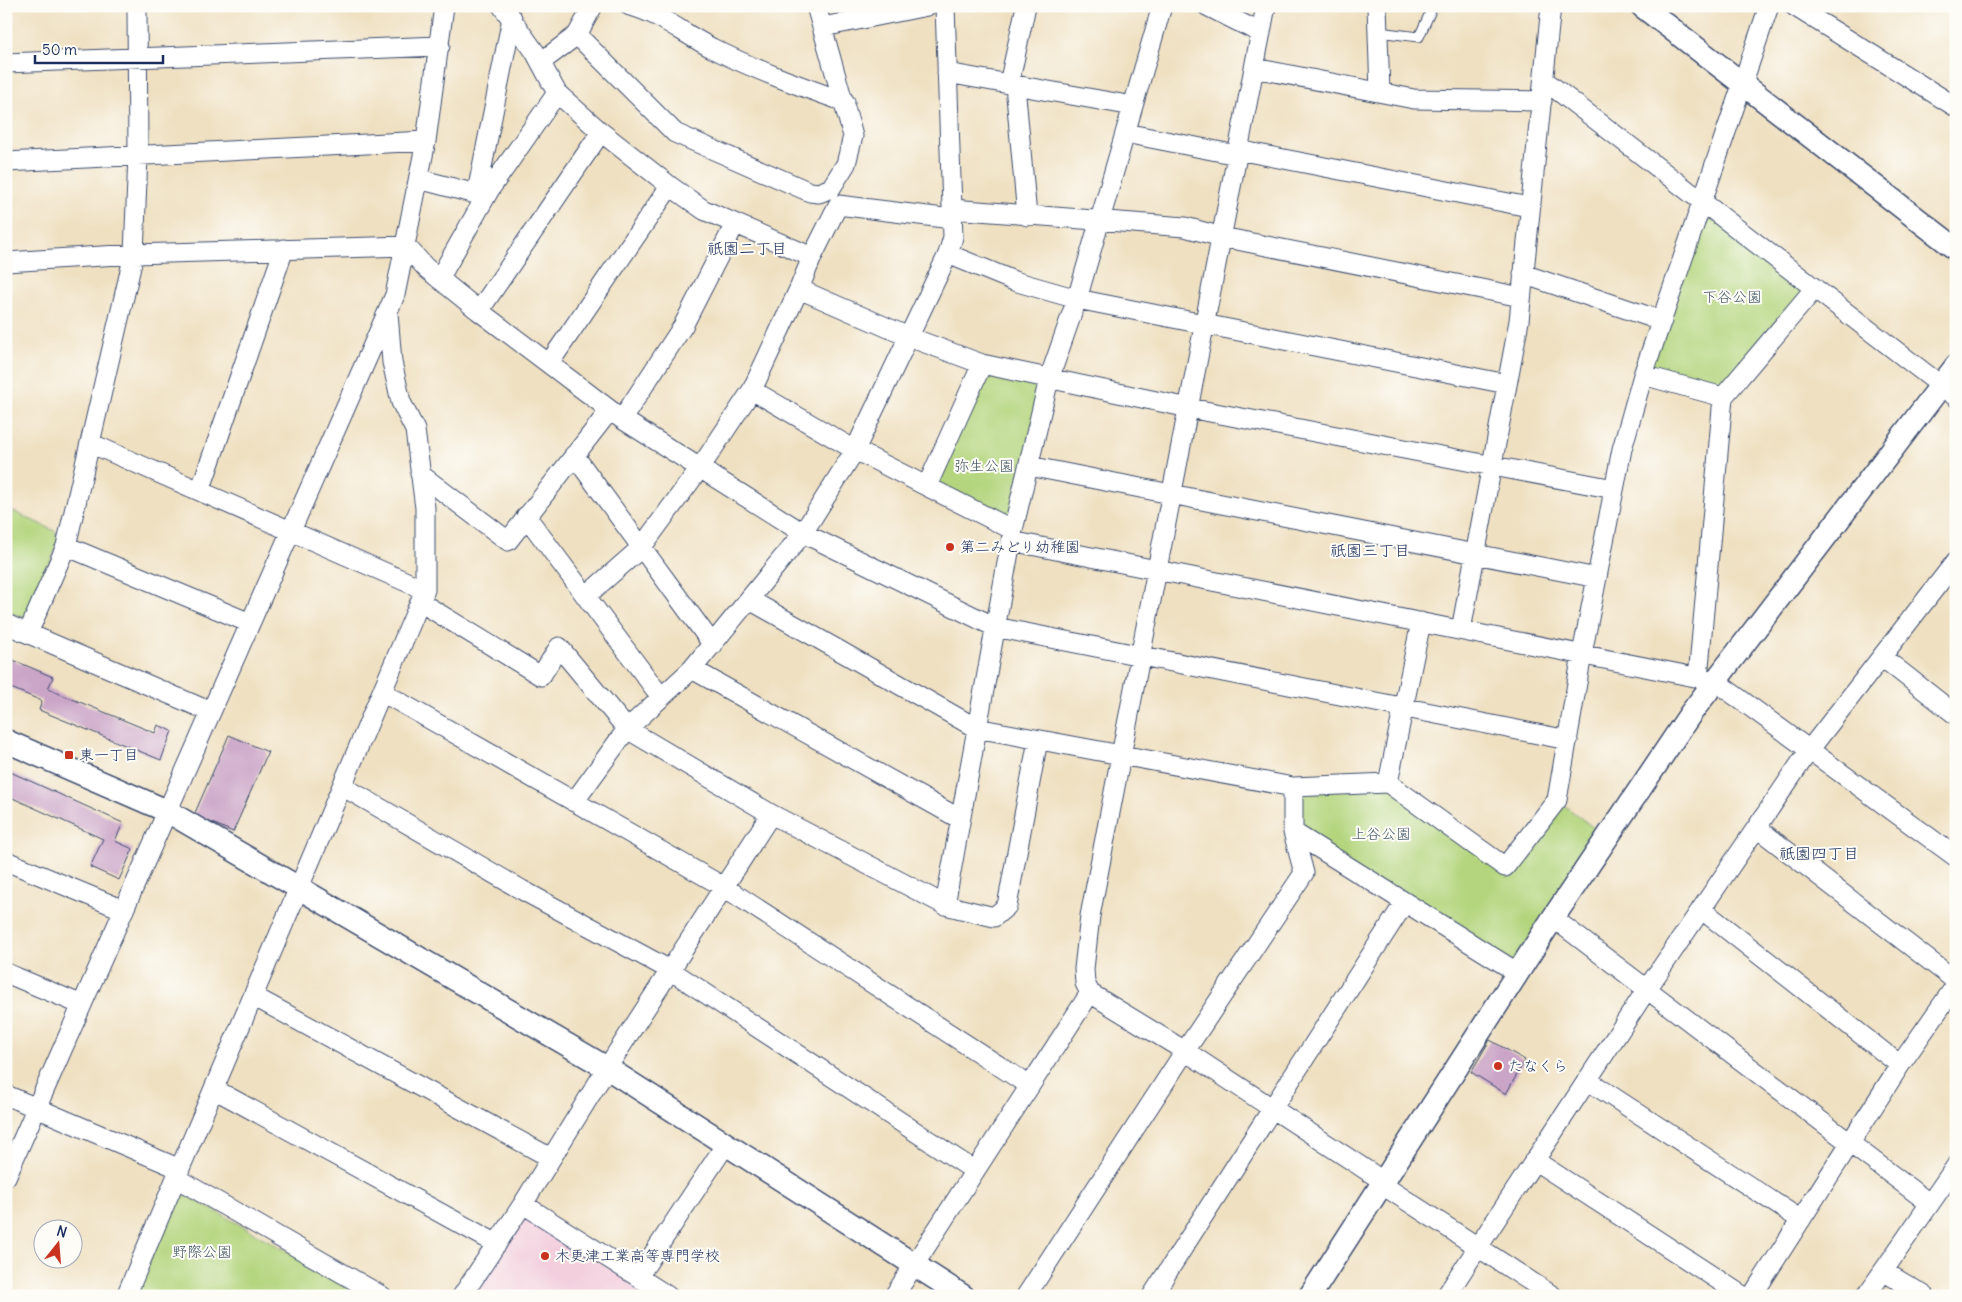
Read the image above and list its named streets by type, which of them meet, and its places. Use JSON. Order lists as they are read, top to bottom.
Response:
{
  "districts": ["祇園二丁目", "祇園三丁目", "祇園四丁目"],
  "parks": [
    "下谷公園",
    "弥生公園",
    "上谷公園",
    "野際公園"
  ],
  "places": {
    "other": ["第二みどり幼稚園", "たなくら", "木更津工業高等専門学校"],
    "transit": ["東一丁目"]
  },
  "scale_bar": "50 m",
  "north": "top"
}
